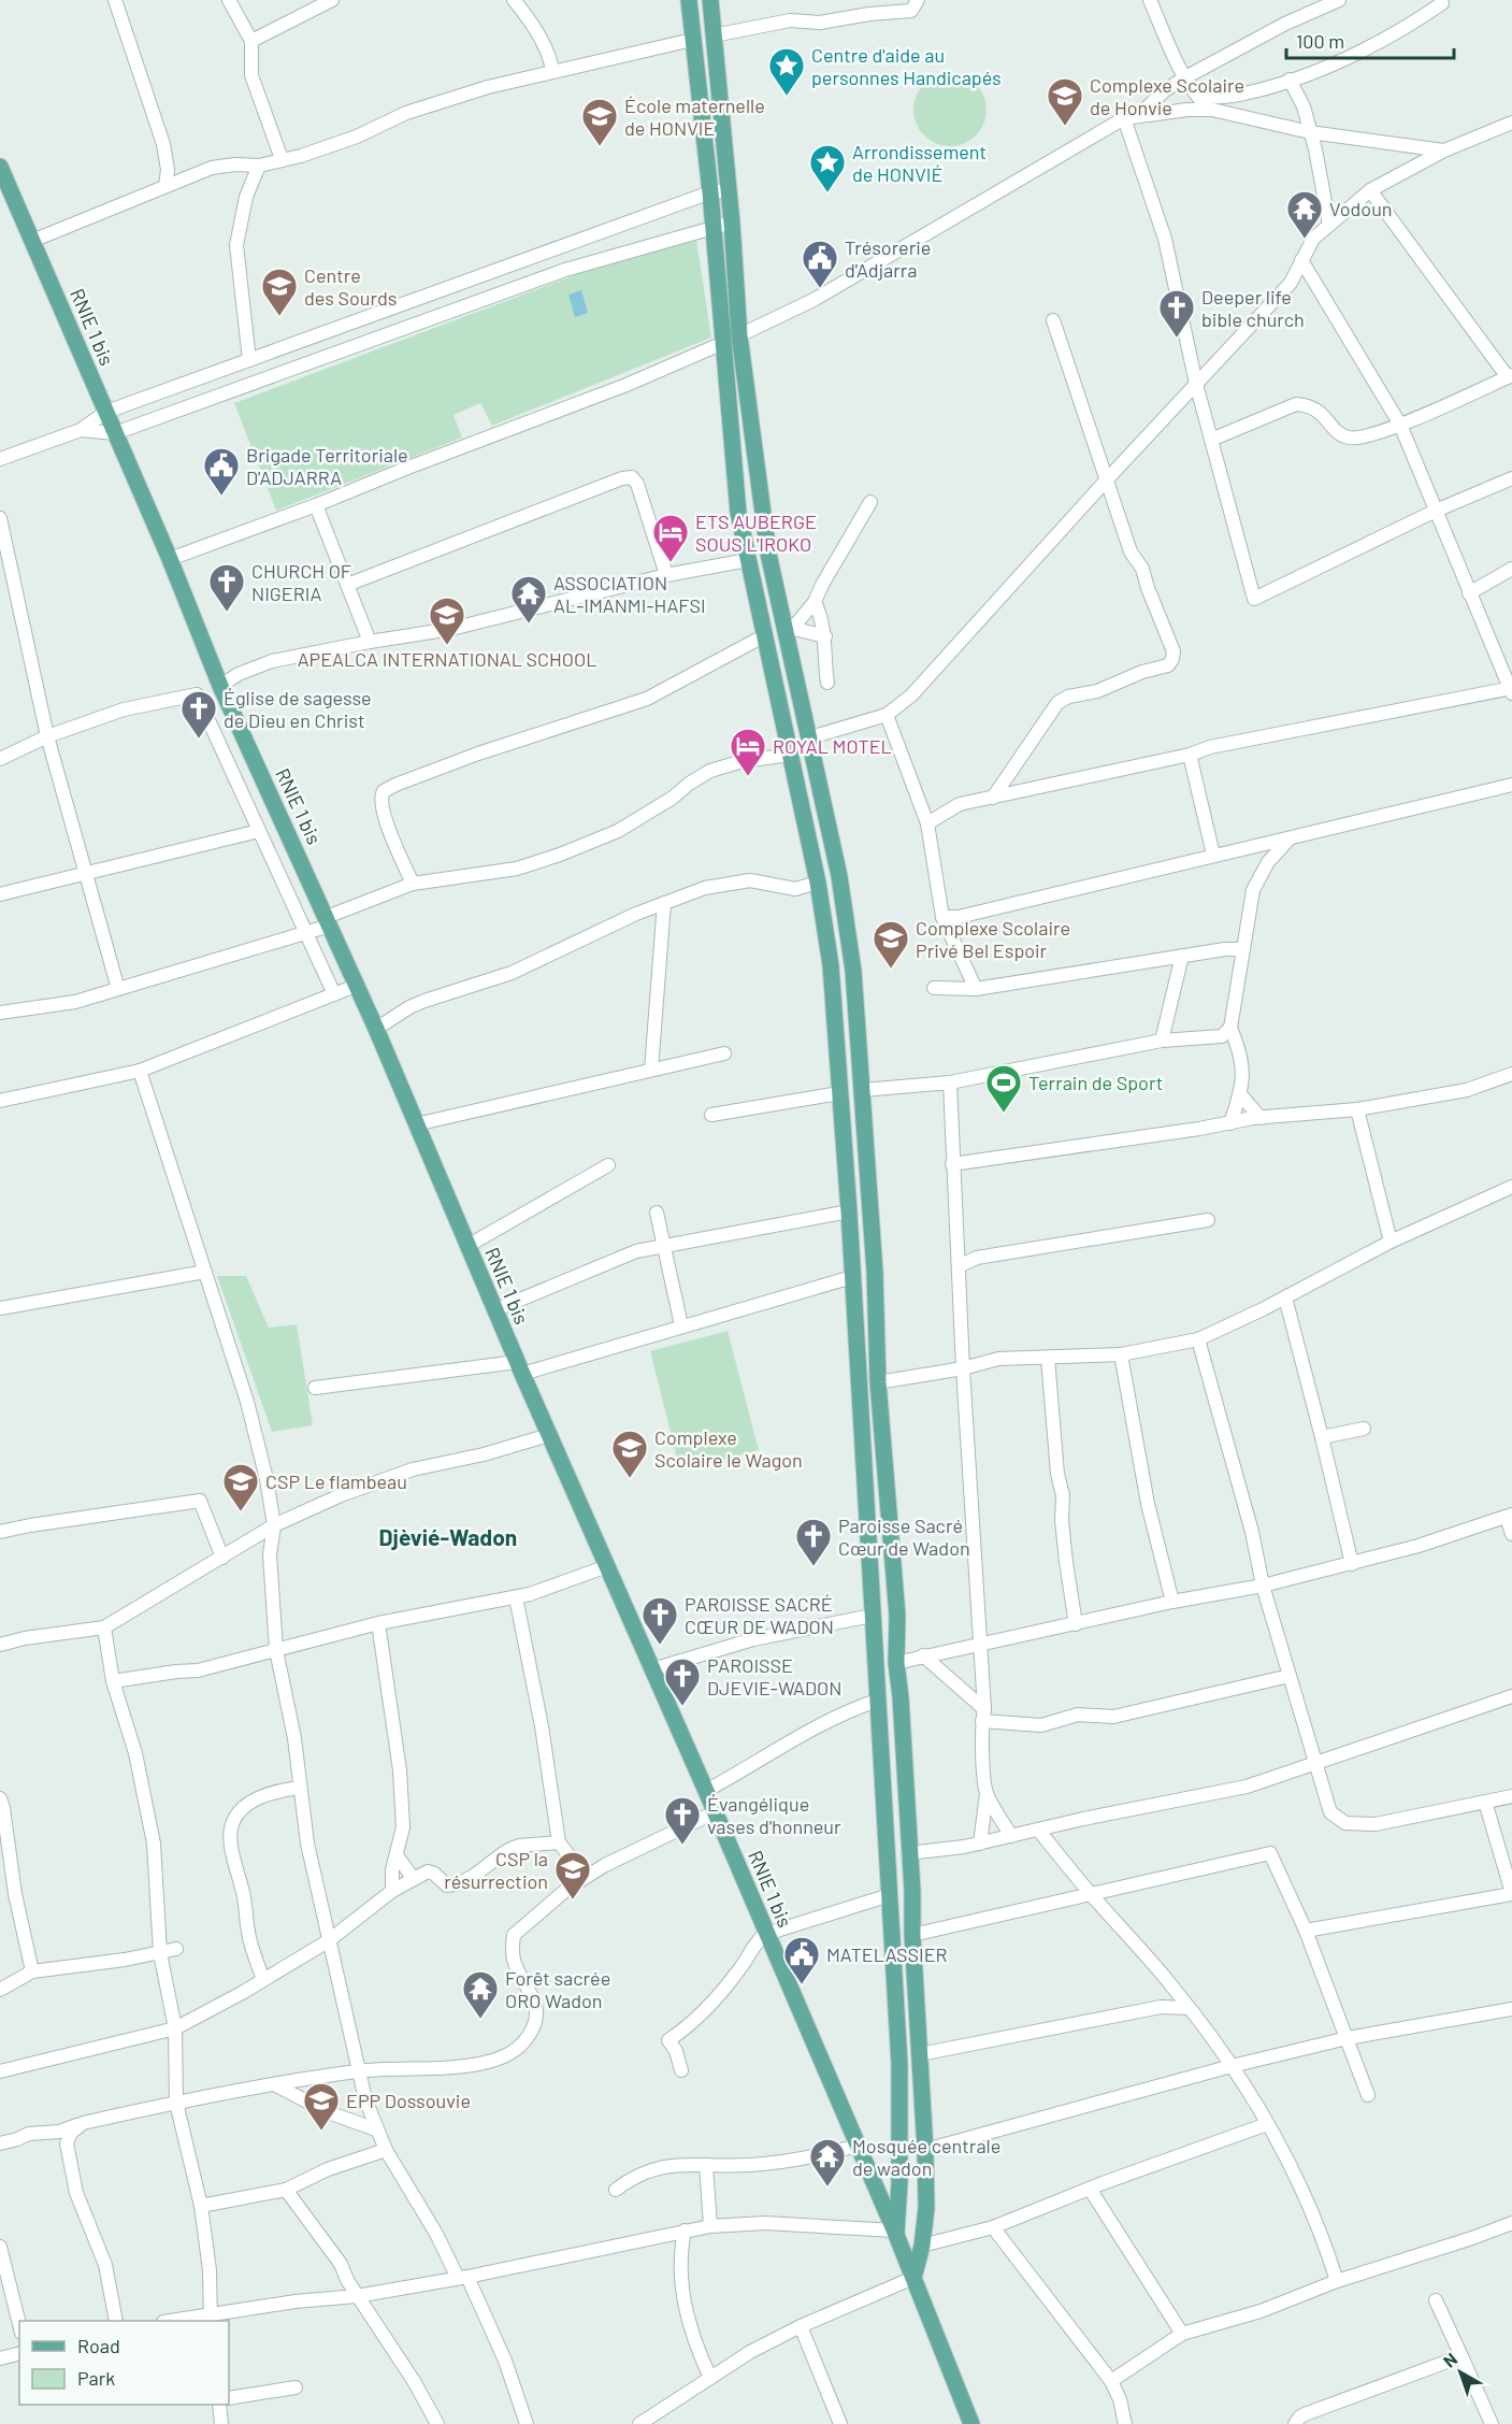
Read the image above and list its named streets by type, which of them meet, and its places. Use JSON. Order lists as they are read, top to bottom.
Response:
{
  "streets": {
    "main road": ["RNIE 1 bis"]
  },
  "districts": ["Djèvié-Wadon"],
  "places": {
    "place": ["Centre d'aide au personnes Handicapés", "Arrondissement de HONVIÉ"],
    "school or university": [
      "Complexe Scolaire de Honvie",
      "École maternelle de HONVIE",
      "Centre des Sourds",
      "APEALCA INTERNATIONAL SCHOOL",
      "Complexe Scolaire Privé Bel Espoir",
      "Complexe Scolaire le Wagon",
      "CSP Le flambeau",
      "CSP la résurrection",
      "EPP Dossouvie"
    ],
    "temple": [
      "Vodoun",
      "ASSOCIATION AL-IMANMI-HAFSI",
      "Forêt sacrée ORO Wadon",
      "Mosquée centrale de wadon"
    ],
    "public building": ["Trésorerie d'Adjarra", "Brigade Territoriale D'ADJARRA", "MATELASSIER"],
    "church": [
      "Deeper life bible church",
      "CHURCH OF NIGERIA",
      "Église de sagesse de Dieu en Christ",
      "Paroisse Sacré Cœur de Wadon",
      "PAROISSE SACRÉ CŒUR DE WADON",
      "PAROISSE DJEVIE-WADON",
      "Évangélique vases d'honneur"
    ],
    "hotel": ["ETS AUBERGE SOUS L'IROKO", "ROYAL MOTEL"],
    "sports": ["Terrain de Sport"]
  },
  "legend": ["Road", "Park"],
  "scale_bar": "100 m",
  "north": "top left"
}
